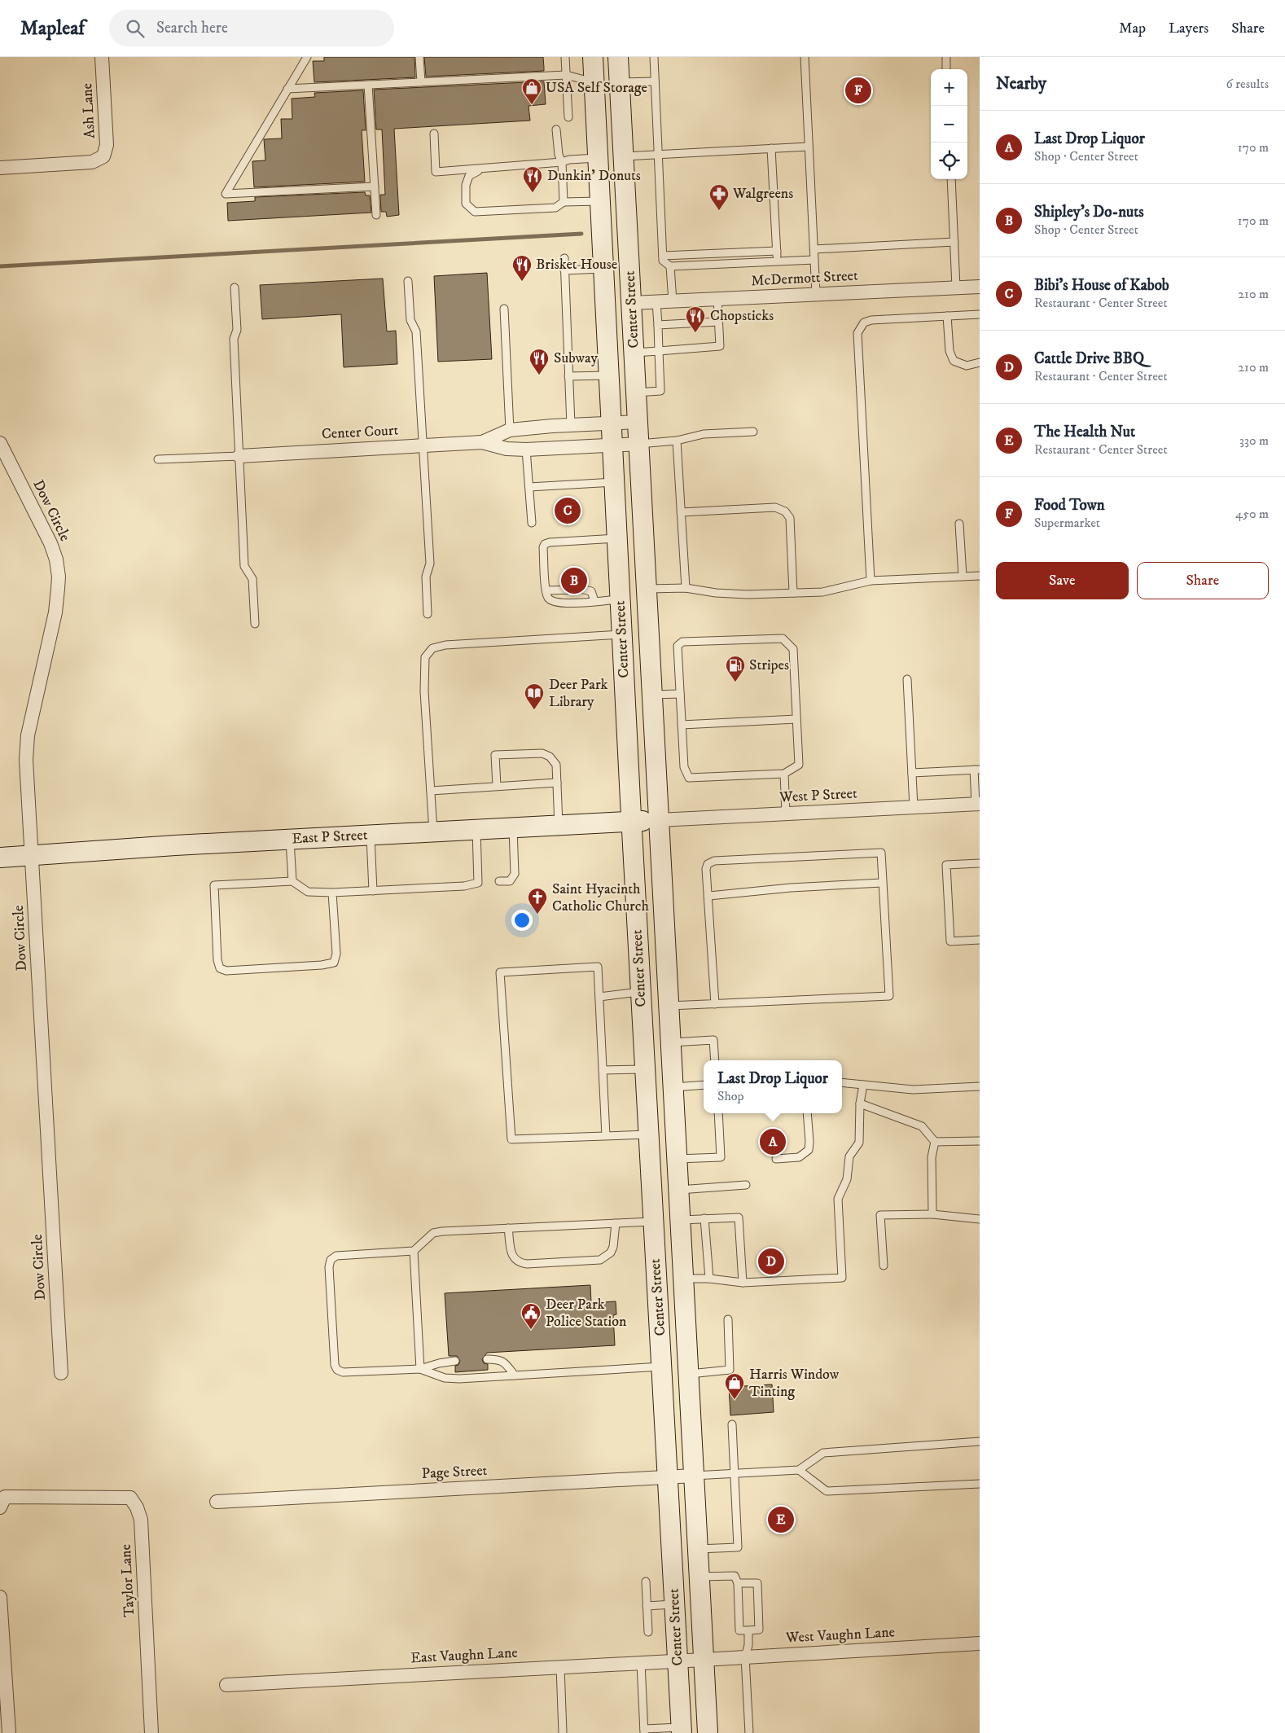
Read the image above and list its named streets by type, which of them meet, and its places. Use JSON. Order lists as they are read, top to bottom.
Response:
{
  "streets": {
    "main road": ["Center Street", "East P Street"],
    "street": [
      "Ash Lane",
      "McDermott Street",
      "Center Court",
      "Dow Circle",
      "West P Street",
      "Page Street",
      "Taylor Lane",
      "West Vaughn Lane",
      "East Vaughn Lane"
    ]
  },
  "crossings": [
    ["McDermott Street", "Center Street"],
    ["Center Street", "Center Court"],
    ["Center Street", "West P Street"],
    ["Center Street", "East P Street"],
    ["Center Street", "Page Street"],
    ["Center Street", "West Vaughn Lane"],
    ["Center Street", "East Vaughn Lane"],
    ["Dow Circle", "East P Street"],
    ["West P Street", "East P Street"],
    ["West Vaughn Lane", "East Vaughn Lane"]
  ],
  "places": {
    "shop": ["USA Self Storage", "Harris Window Tinting"],
    "restaurant": [
      "Dunkin' Donuts",
      "Brisket House",
      "Chopsticks",
      "Subway"
    ],
    "pharmacy": ["Walgreens"],
    "fuel station": ["Stripes"],
    "library": ["Deer Park Library"],
    "church": ["Saint Hyacinth Catholic Church"],
    "public building": ["Deer Park Police Station"]
  },
  "page": {
    "header": "Mapleaf",
    "search": "Search here",
    "nav": ["Map", "Layers", "Share"],
    "heading": ["Nearby", "6 results"],
    "map_buttons": ["+", "−"],
    "pins": [
      "F",
      "C",
      "B",
      "A",
      "D",
      "E"
    ],
    "list": [
      {
        "mark": "A",
        "name": "Last Drop Liquor",
        "note": "Shop · Center Street",
        "value": "170 m"
      },
      {
        "mark": "B",
        "name": "Shipley's Do-nuts",
        "note": "Shop · Center Street",
        "value": "170 m"
      },
      {
        "mark": "C",
        "name": "Bibi's House of Kabob",
        "note": "Restaurant · Center Street",
        "value": "210 m"
      },
      {
        "mark": "D",
        "name": "Cattle Drive BBQ",
        "note": "Restaurant · Center Street",
        "value": "210 m"
      },
      {
        "mark": "E",
        "name": "The Health Nut",
        "note": "Restaurant · Center Street",
        "value": "330 m"
      },
      {
        "mark": "F",
        "name": "Food Town",
        "note": "Supermarket",
        "value": "450 m"
      }
    ],
    "buttons": ["Save", "Share"],
    "popup": ["Last Drop Liquor", "Shop"]
  }
}
